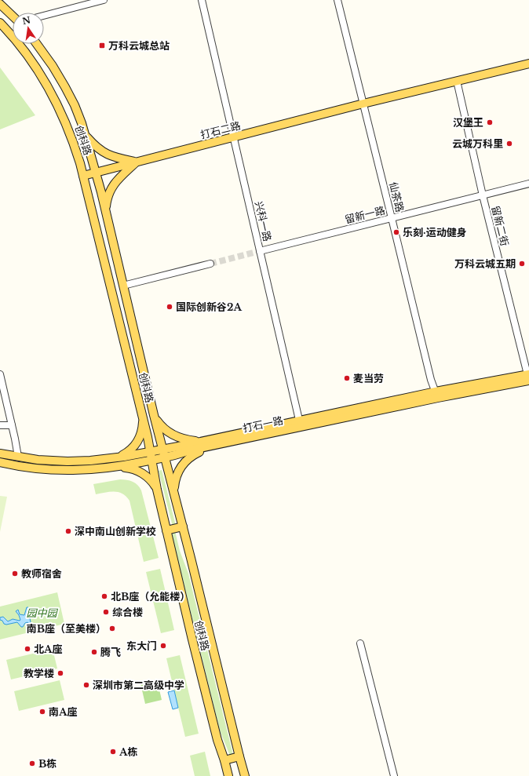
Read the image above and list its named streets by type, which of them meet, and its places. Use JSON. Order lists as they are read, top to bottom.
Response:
{
  "streets": {
    "main road": ["打石二路", "创科路", "打石一路"],
    "street": [
      "仙茶路",
      "留新一路",
      "兴科一路",
      "留新二街"
    ]
  },
  "crossings": [
    ["打石二路", "创科路"],
    ["打石二路", "仙茶路"],
    ["打石二路", "兴科一路"],
    ["打石二路", "留新二街"],
    ["创科路", "打石一路"],
    ["仙茶路", "留新一路"],
    ["仙茶路", "打石一路"],
    ["留新一路", "兴科一路"],
    ["留新一路", "留新二街"],
    ["兴科一路", "打石一路"],
    ["留新二街", "打石一路"]
  ],
  "parks": ["园中园"],
  "places": {
    "transit": ["万科云城总站"],
    "other": [
      "汉堡王",
      "云城万科里",
      "乐刻·运动健身",
      "万科云城五期",
      "国际创新谷2A",
      "麦当劳",
      "深中南山创新学校",
      "教师宿舍",
      "北B座（允能楼）",
      "综合楼",
      "南B座（至美楼）",
      "东大门",
      "北A座",
      "腾飞",
      "教学楼",
      "深圳市第二高级中学",
      "南A座",
      "A栋",
      "B栋"
    ]
  },
  "north": "top"
}
